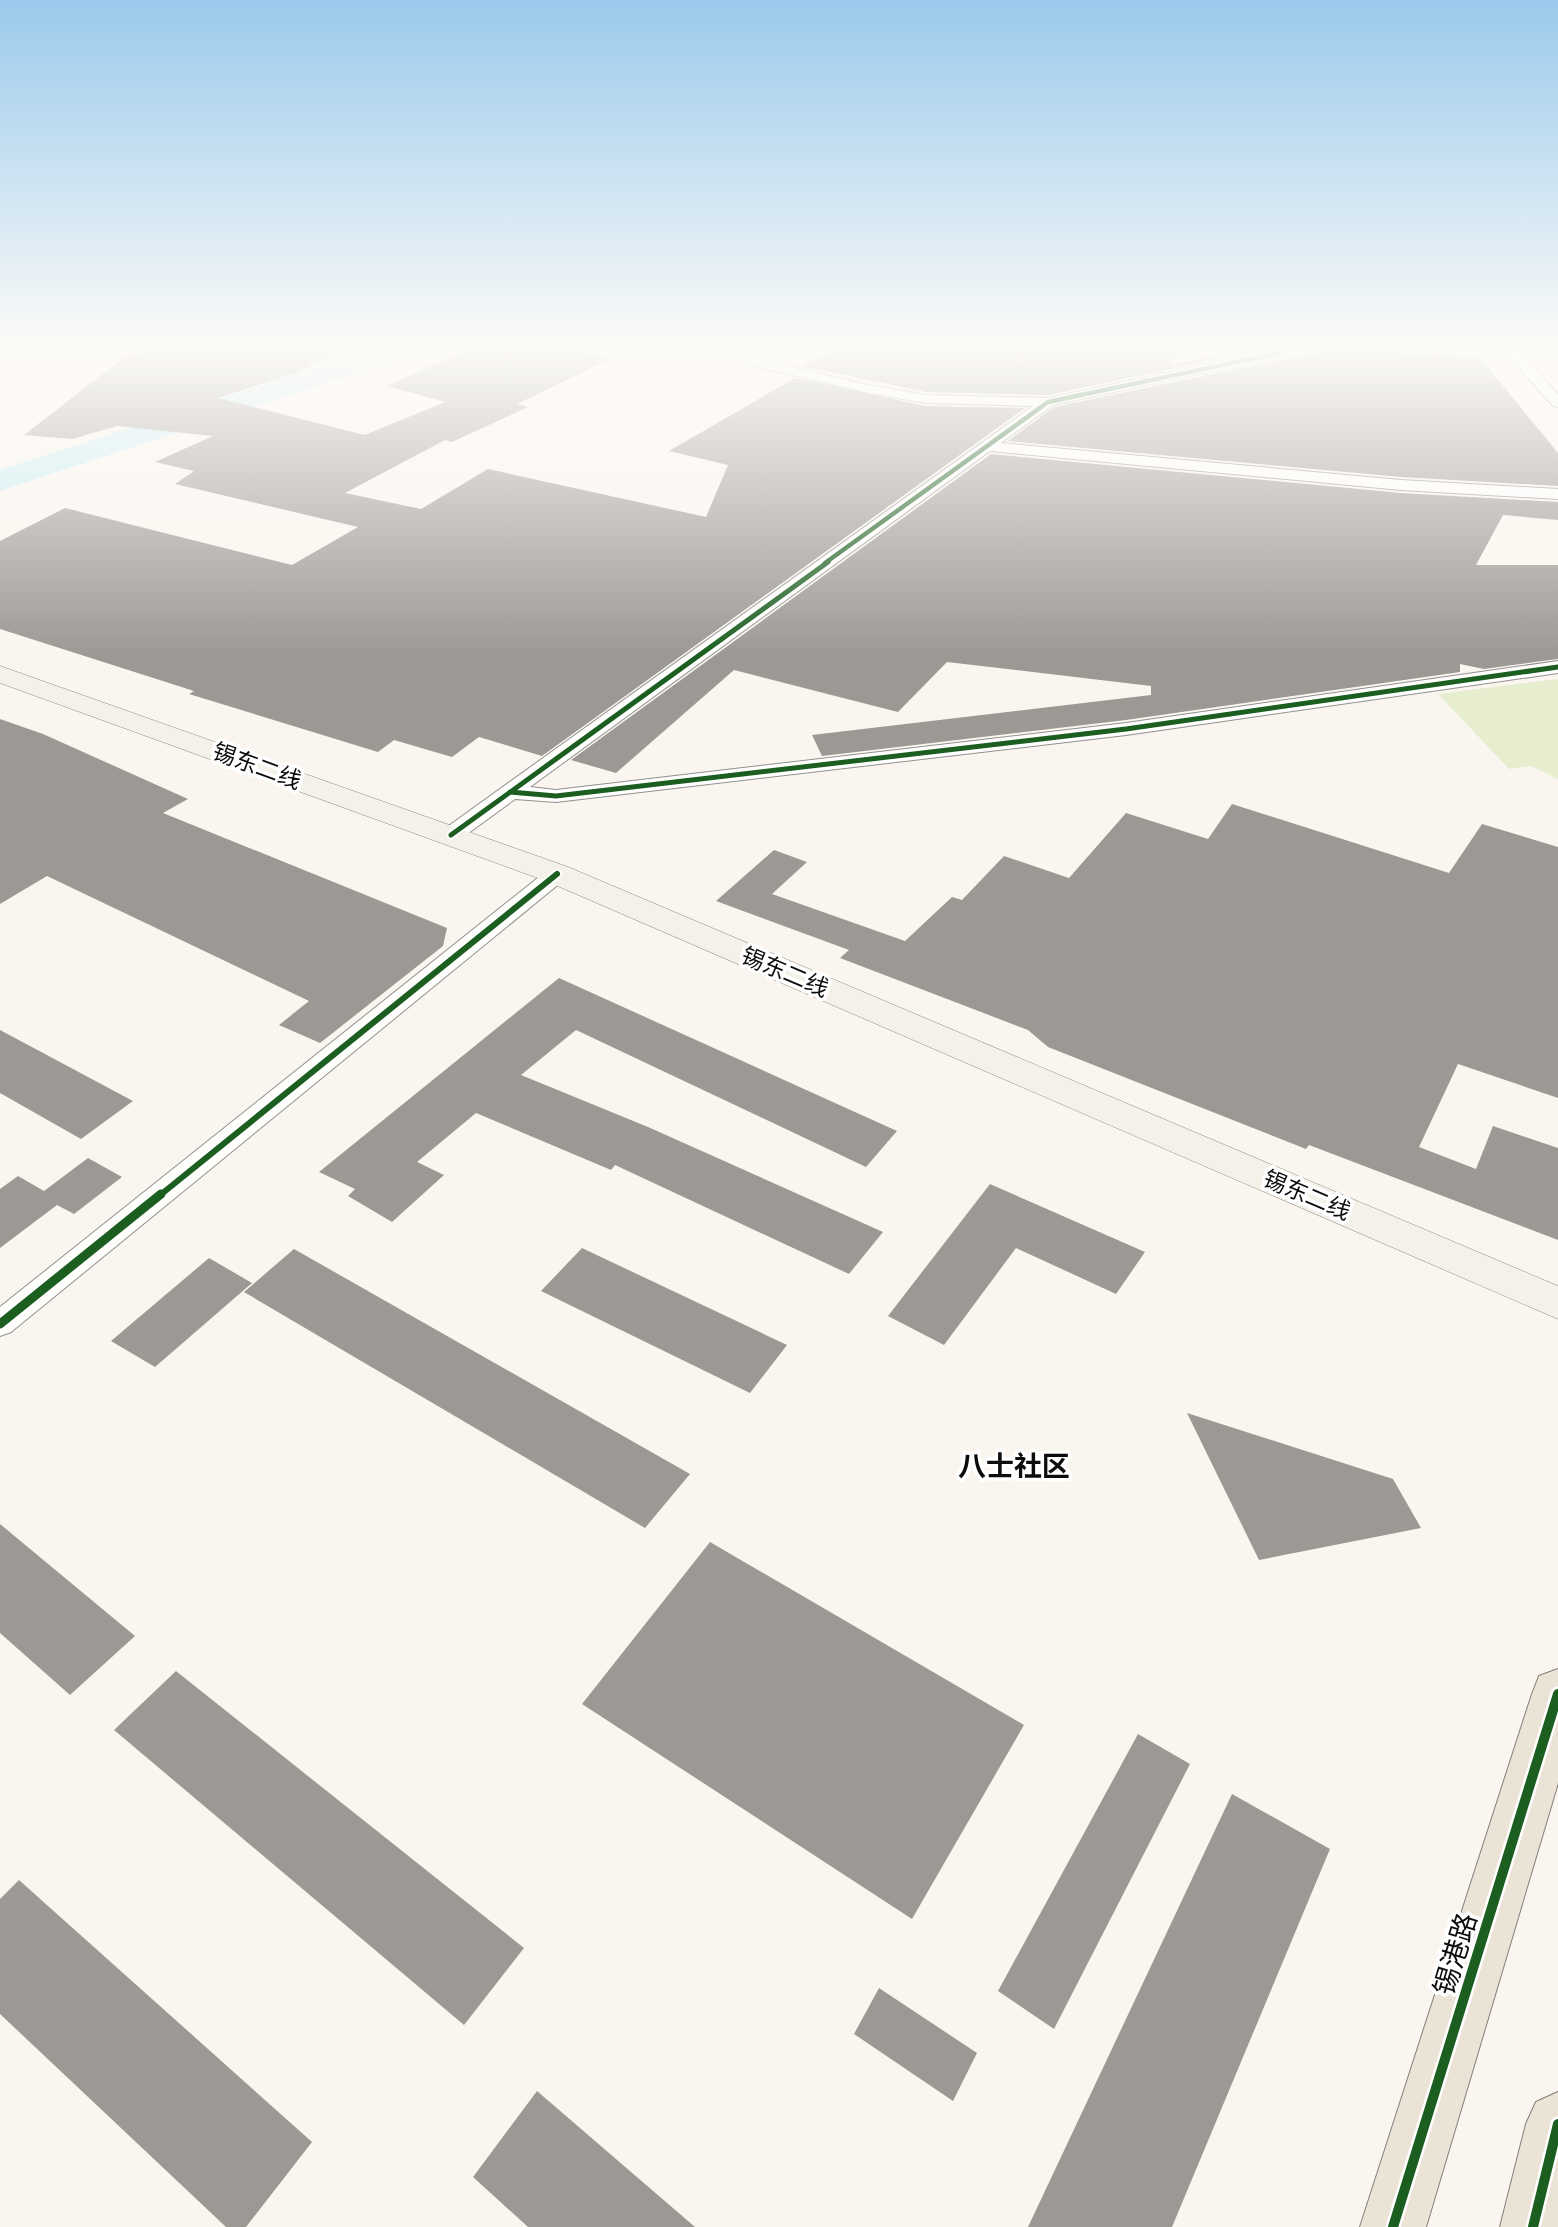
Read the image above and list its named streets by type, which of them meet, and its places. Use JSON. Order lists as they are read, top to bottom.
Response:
{
  "streets": {
    "main road": ["锡东二线", "锡港路"]
  },
  "districts": ["八士社区"]
}
